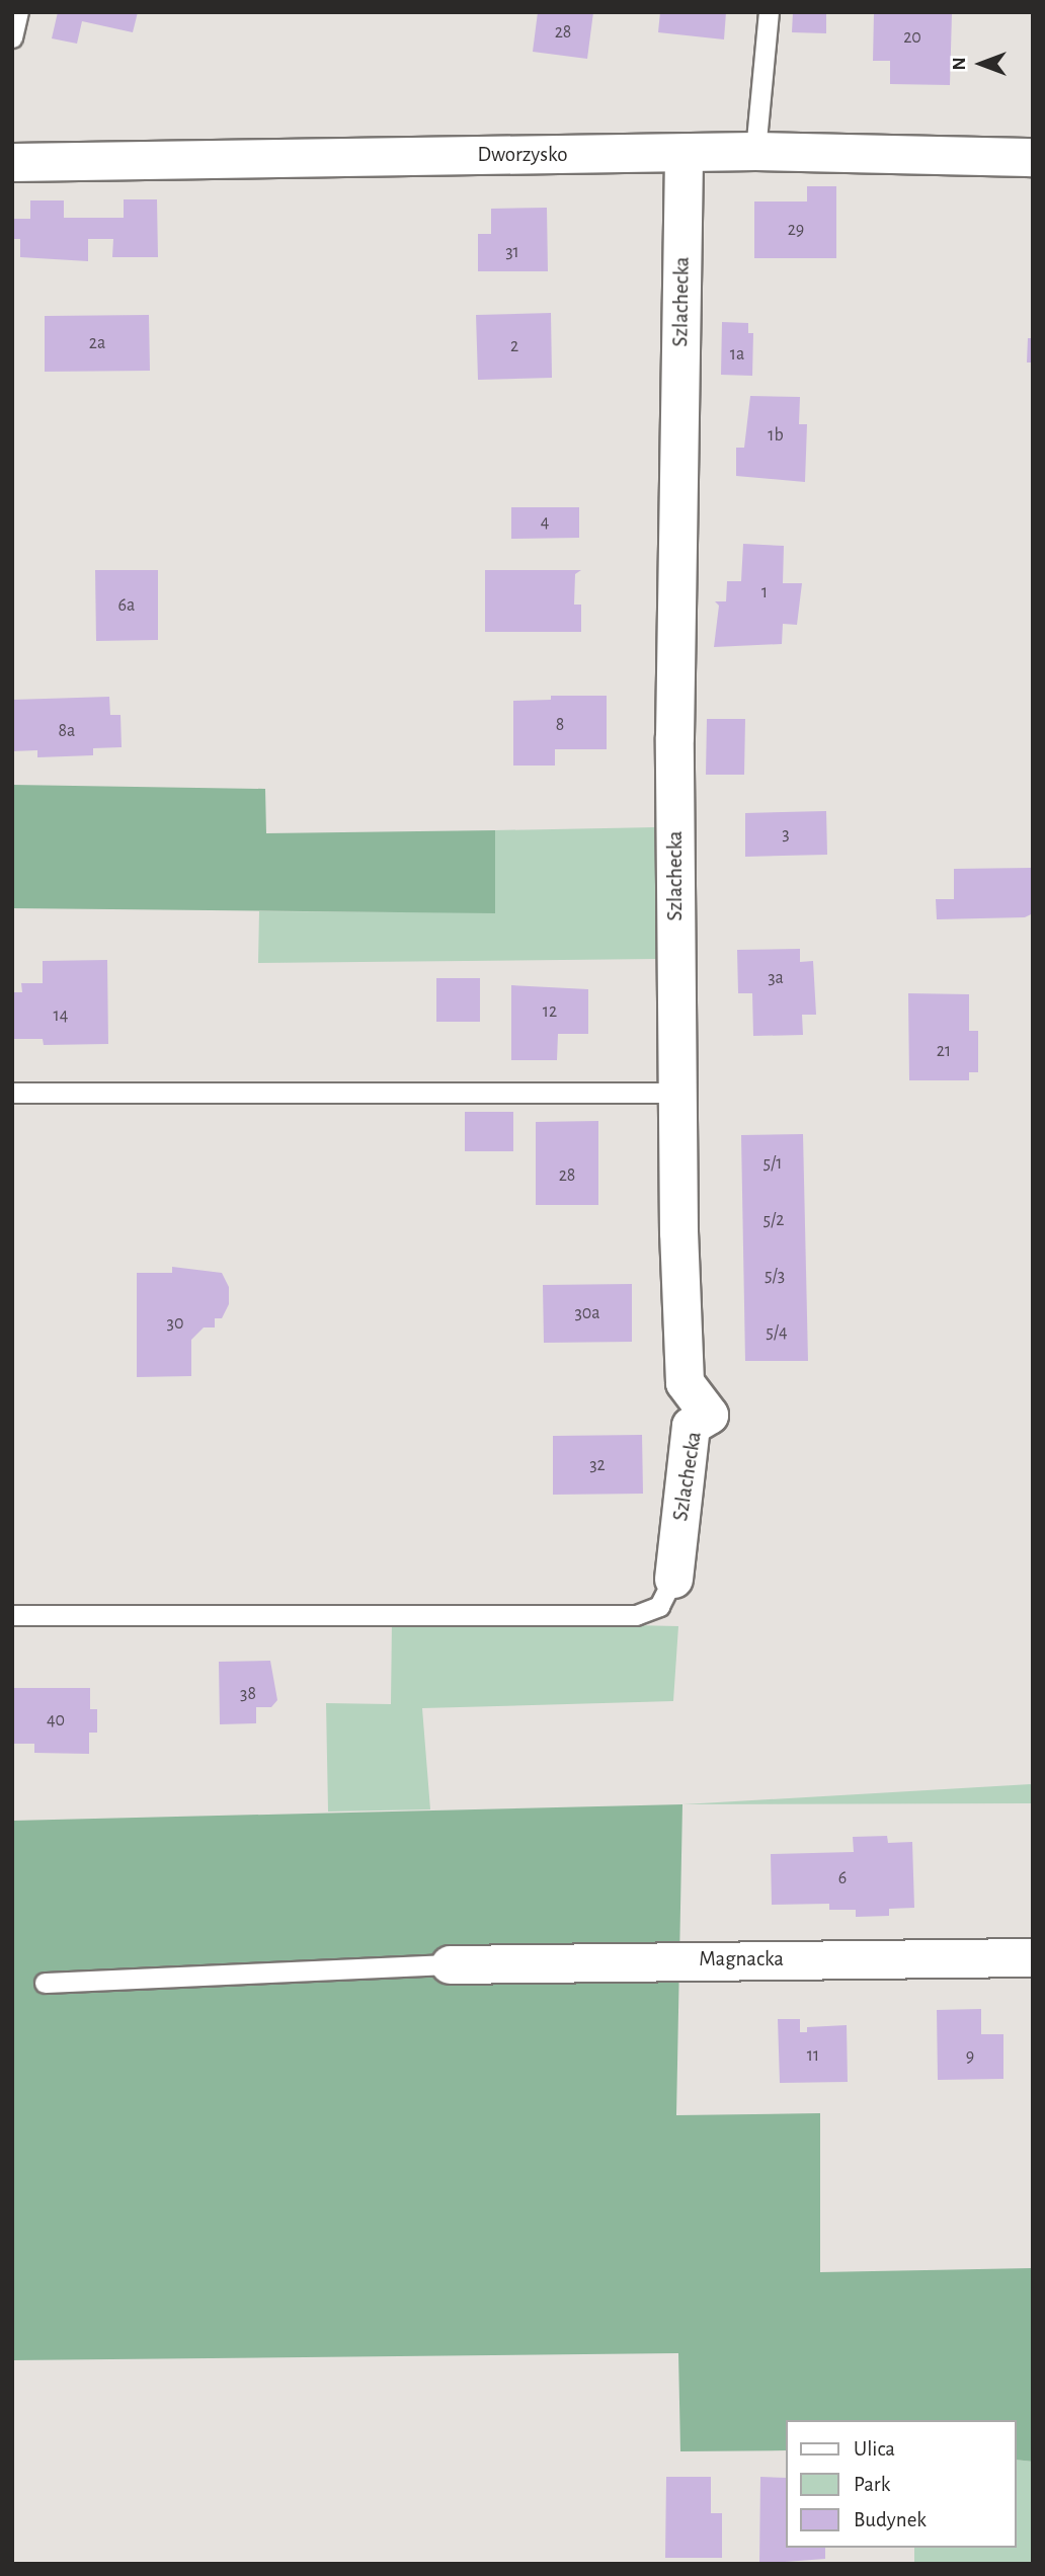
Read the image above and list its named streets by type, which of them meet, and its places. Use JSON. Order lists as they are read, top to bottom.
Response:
{
  "streets": {
    "street": ["Dworzysko", "Szlachecka", "Magnacka"]
  },
  "crossings": [
    ["Dworzysko", "Szlachecka"]
  ],
  "house_numbers": [
    "28",
    "20",
    "29",
    "31",
    "2a",
    "2",
    "1a",
    "1b",
    "4",
    "1",
    "6a",
    "8",
    "8a",
    "3",
    "3a",
    "12",
    "14",
    "21",
    "5/1",
    "28",
    "5/2",
    "5/3",
    "30a",
    "30",
    "5/4",
    "32",
    "38",
    "40",
    "6",
    "11",
    "9"
  ],
  "legend": ["Ulica", "Park", "Budynek"],
  "north": "left"
}
